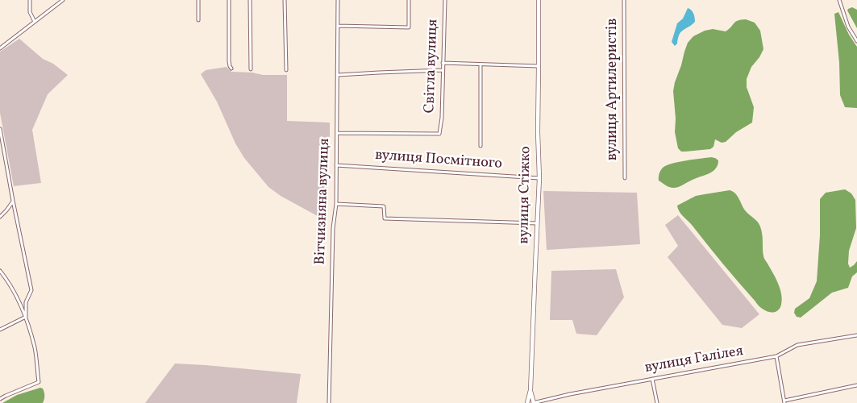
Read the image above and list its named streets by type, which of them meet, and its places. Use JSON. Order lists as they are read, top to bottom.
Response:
{
  "streets": {
    "street": [
      "Світла вулиця",
      "вулиця Артилеристів",
      "вулиця Посмітного",
      "вулиця Стіжко",
      "Вітчизняна вулиця",
      "вулиця Галілея"
    ]
  },
  "crossings": [
    ["Світла вулиця", "Вітчизняна вулиця"],
    ["вулиця Посмітного", "вулиця Стіжко"],
    ["вулиця Посмітного", "Вітчизняна вулиця"],
    ["вулиця Стіжко", "вулиця Галілея"]
  ]
}
